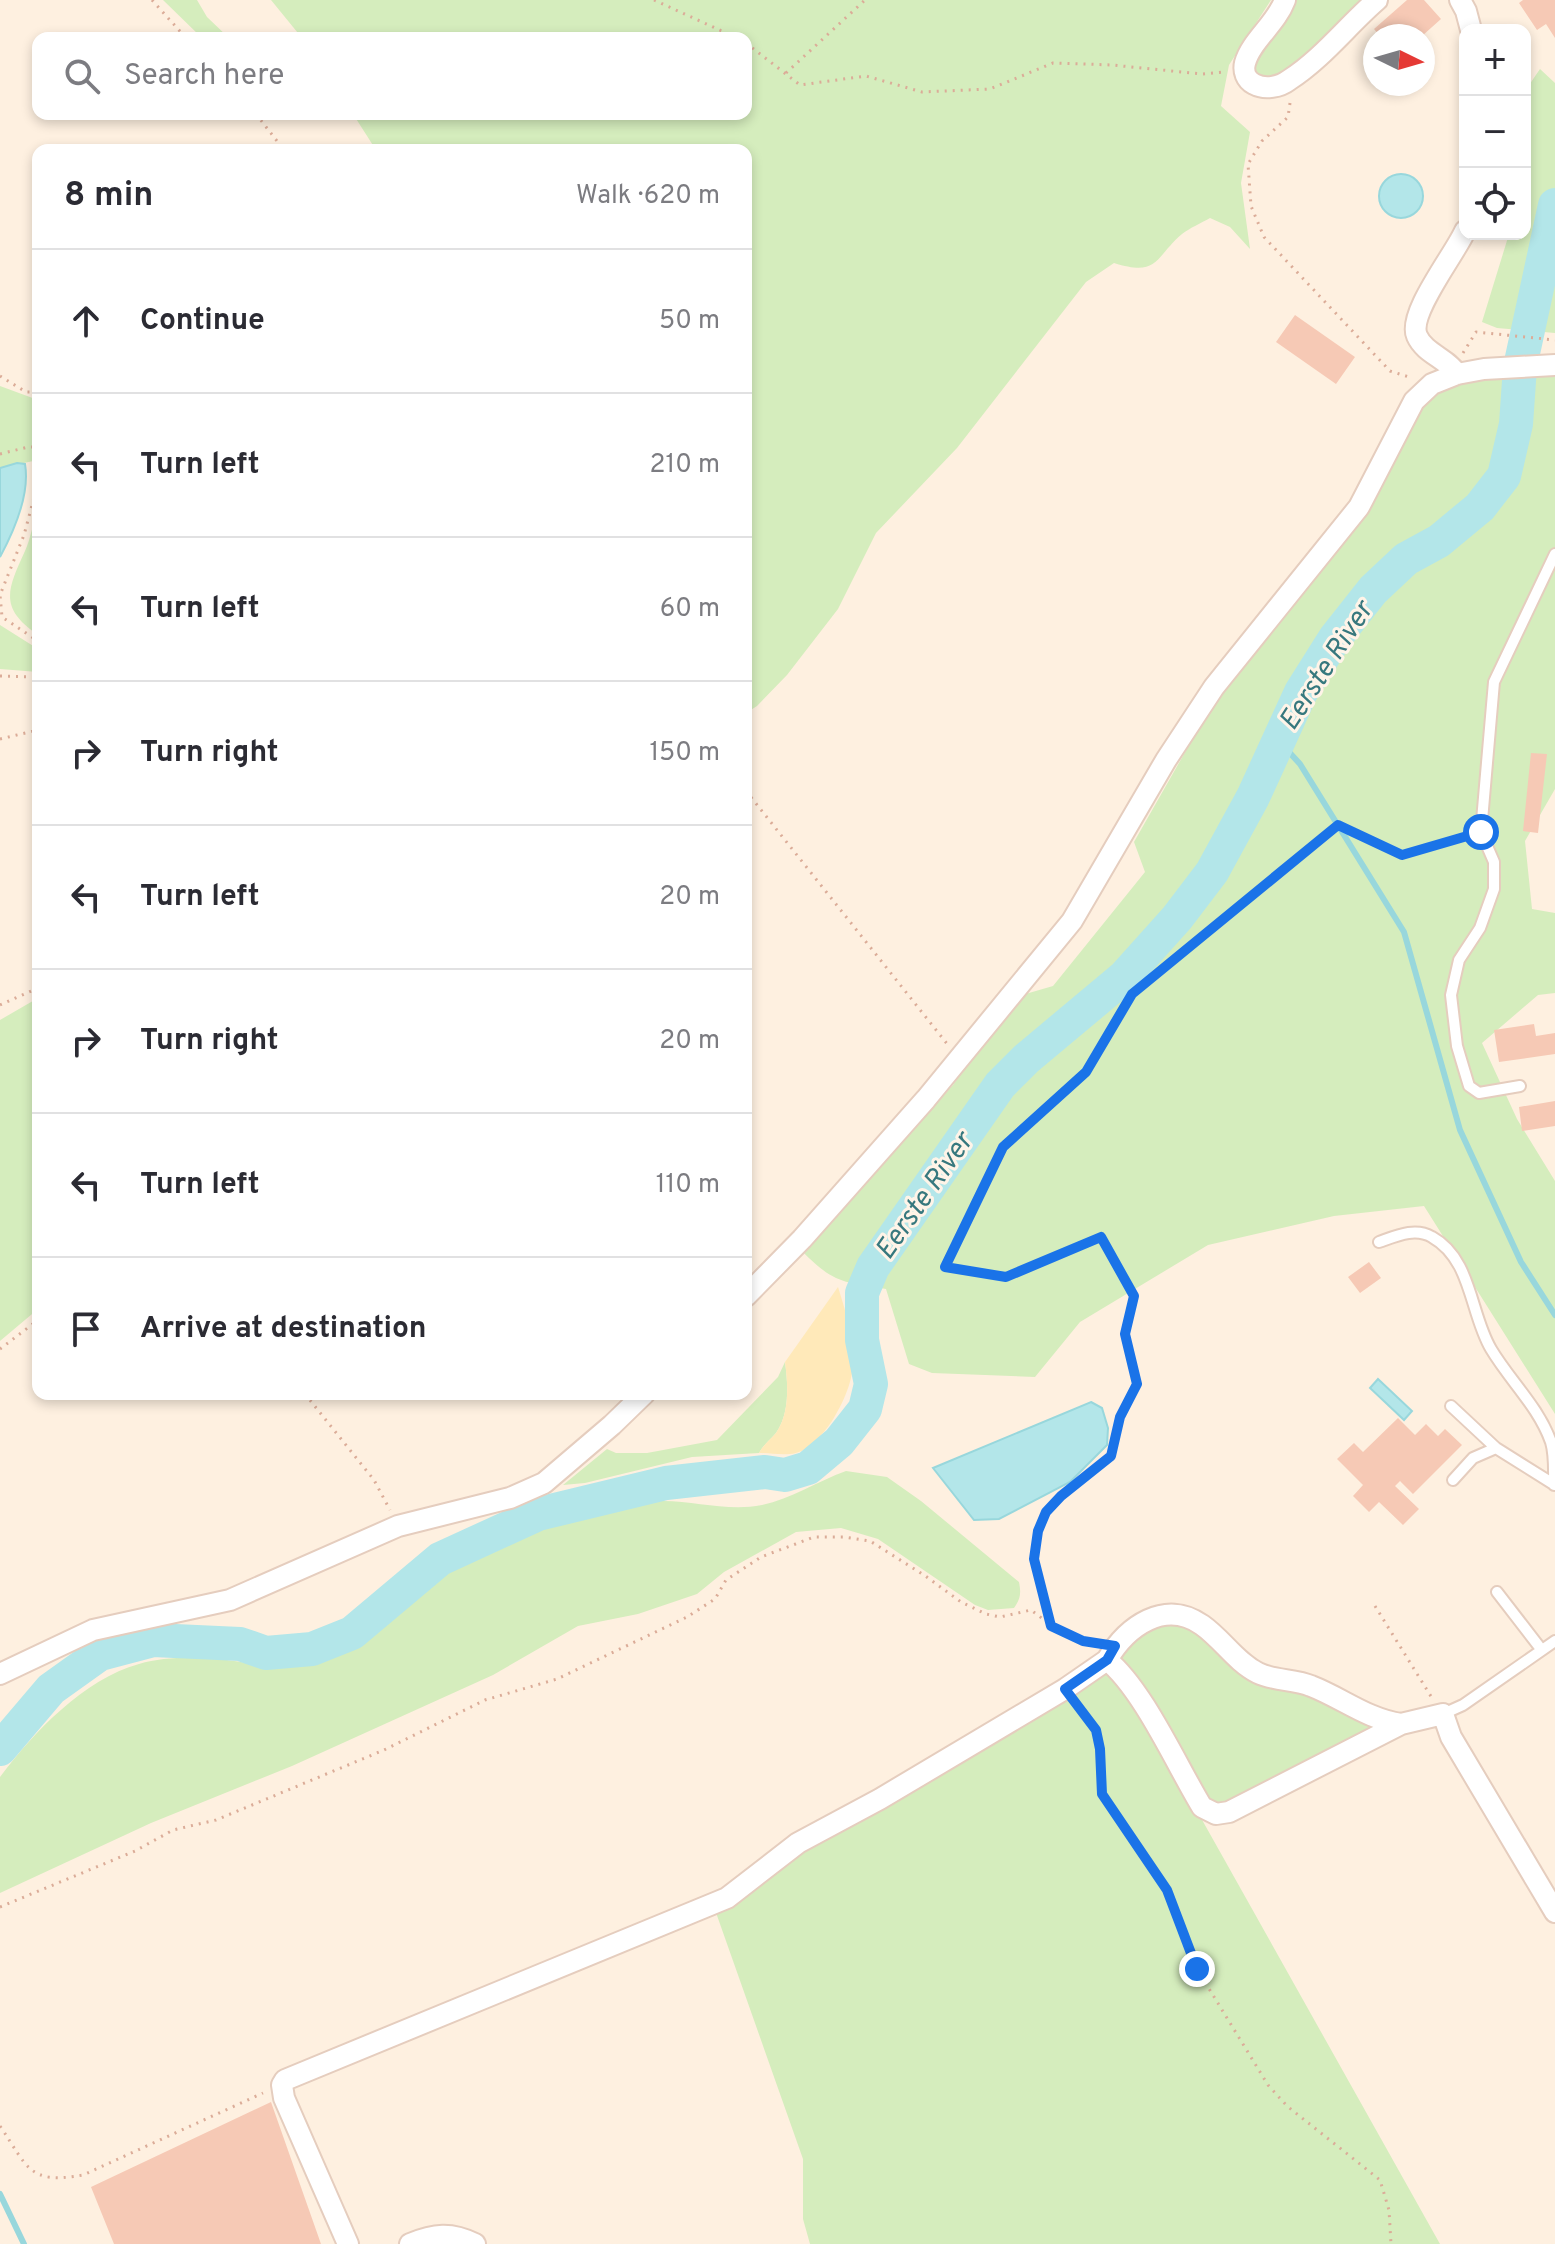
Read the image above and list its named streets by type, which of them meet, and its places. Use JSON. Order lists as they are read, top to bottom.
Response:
{
  "water": ["Eerste River"],
  "north": "right",
  "page": {
    "map_buttons": ["+", "−"],
    "search": "Search here",
    "heading": ["8 min", "Walk · 620 m"],
    "list": [
      ["Continue", "50 m"],
      ["Turn left", "210 m"],
      ["Turn left", "60 m"],
      ["Turn right", "150 m"],
      ["Turn left", "20 m"],
      ["Turn right", "20 m"],
      ["Turn left", "110 m"],
      "Arrive at destination"
    ]
  }
}
